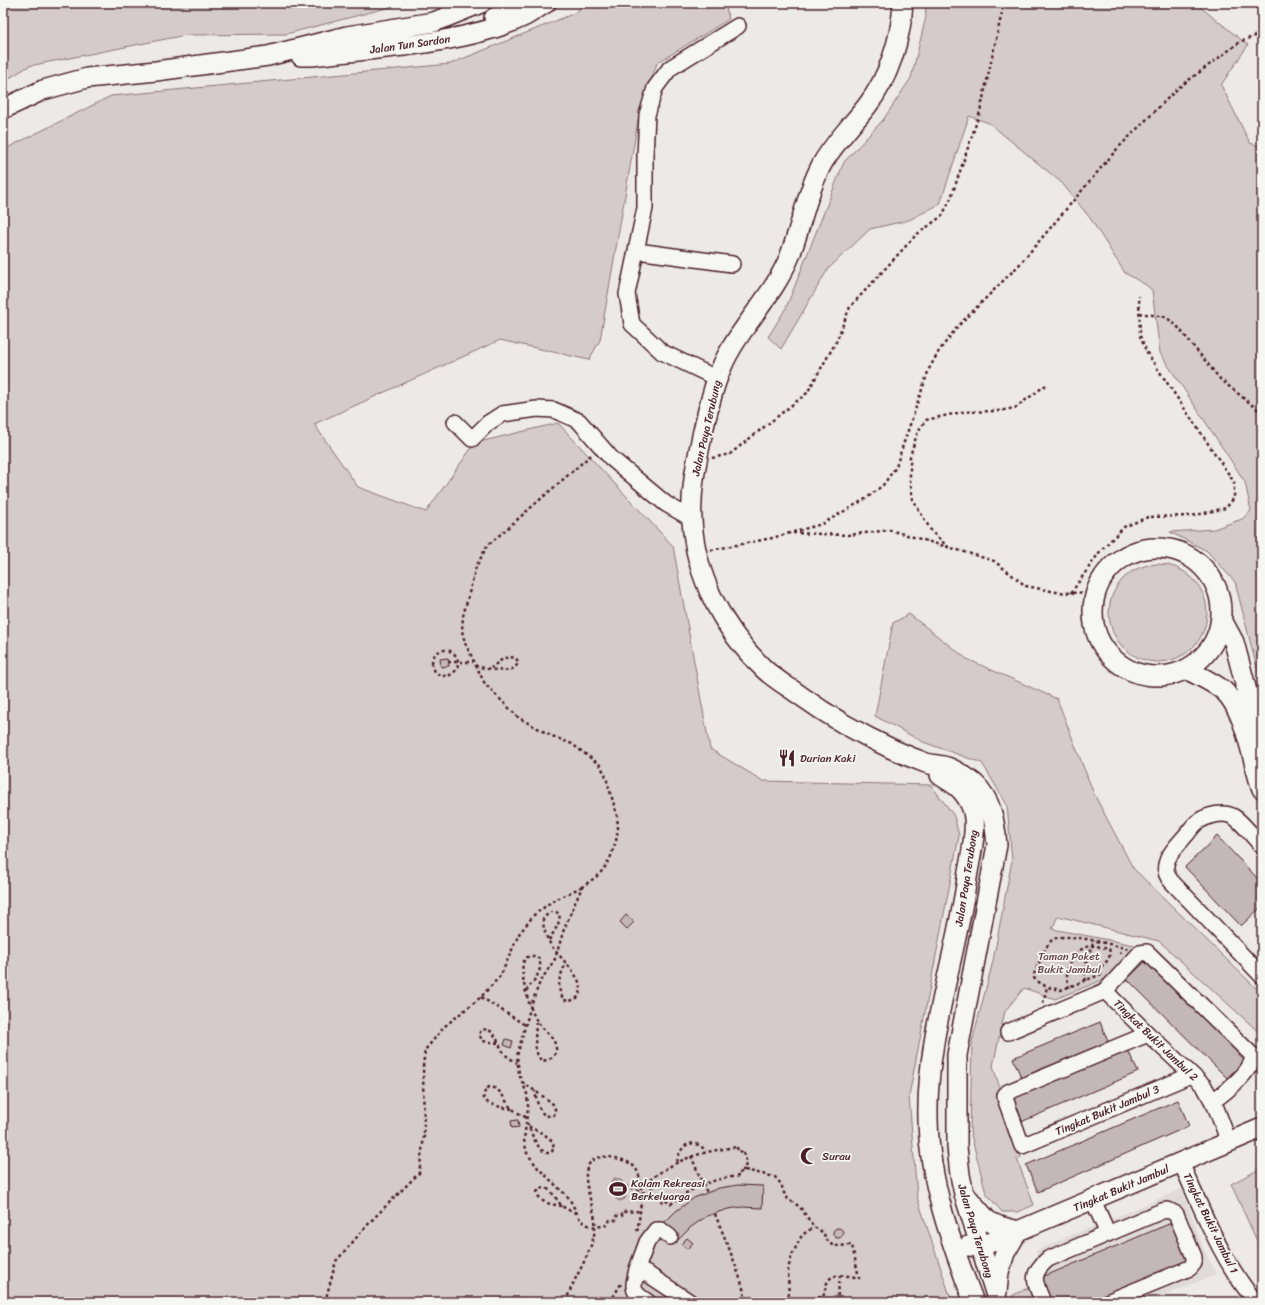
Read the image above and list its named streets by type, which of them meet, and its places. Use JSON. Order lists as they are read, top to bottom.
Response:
{
  "streets": {
    "main road": [
      "Jalan Tun Sardon",
      "Jalan Paya Terubung",
      "Jalan Paya Terubong",
      "Tingkat Bukit Jambul"
    ],
    "street": ["Tingkat Bukit Jambul 2", "Tingkat Bukit Jambul 3", "Tingkat Bukit Jambul 1"]
  },
  "crossings": [
    ["Jalan Paya Terubung", "Jalan Paya Terubong"],
    ["Jalan Paya Terubong", "Tingkat Bukit Jambul"],
    ["Tingkat Bukit Jambul 2", "Tingkat Bukit Jambul 3"],
    ["Tingkat Bukit Jambul 2", "Tingkat Bukit Jambul"],
    ["Tingkat Bukit Jambul", "Tingkat Bukit Jambul 1"]
  ],
  "parks": ["Taman Poket Bukit Jambul"],
  "places": {
    "restaurant": ["Durian Kaki"],
    "mosque": ["Surau"],
    "sports": ["Kolam Rekreasi Berkeluarga"]
  }
}
